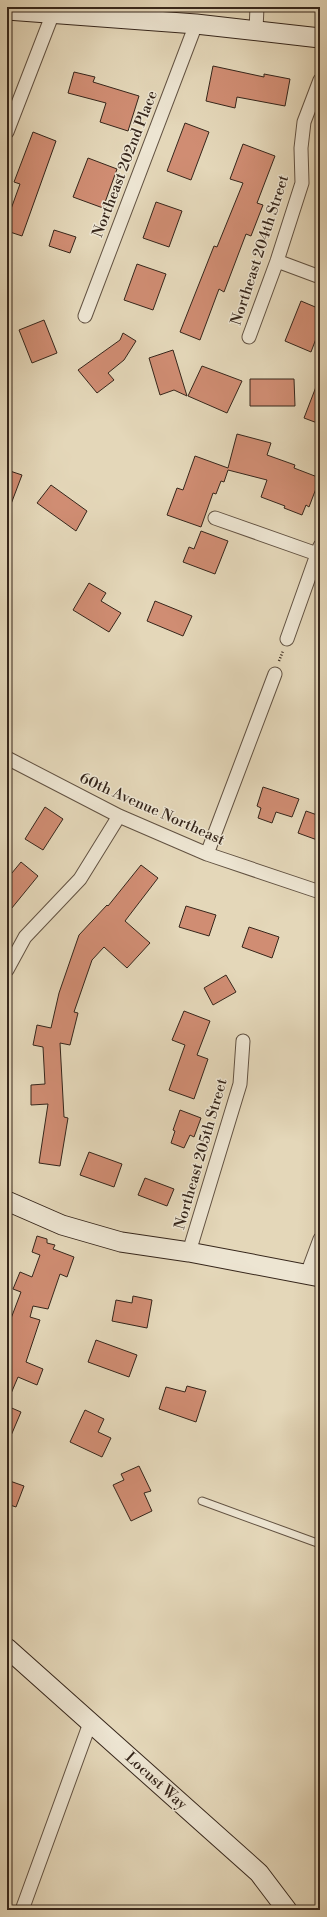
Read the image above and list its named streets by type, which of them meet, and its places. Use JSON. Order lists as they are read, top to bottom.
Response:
{
  "streets": {
    "main road": ["Locust Way"],
    "street": [
      "Northeast 202nd Place",
      "Northeast 204th Street",
      "60th Avenue Northeast",
      "Northeast 205th Street"
    ]
  }
}
